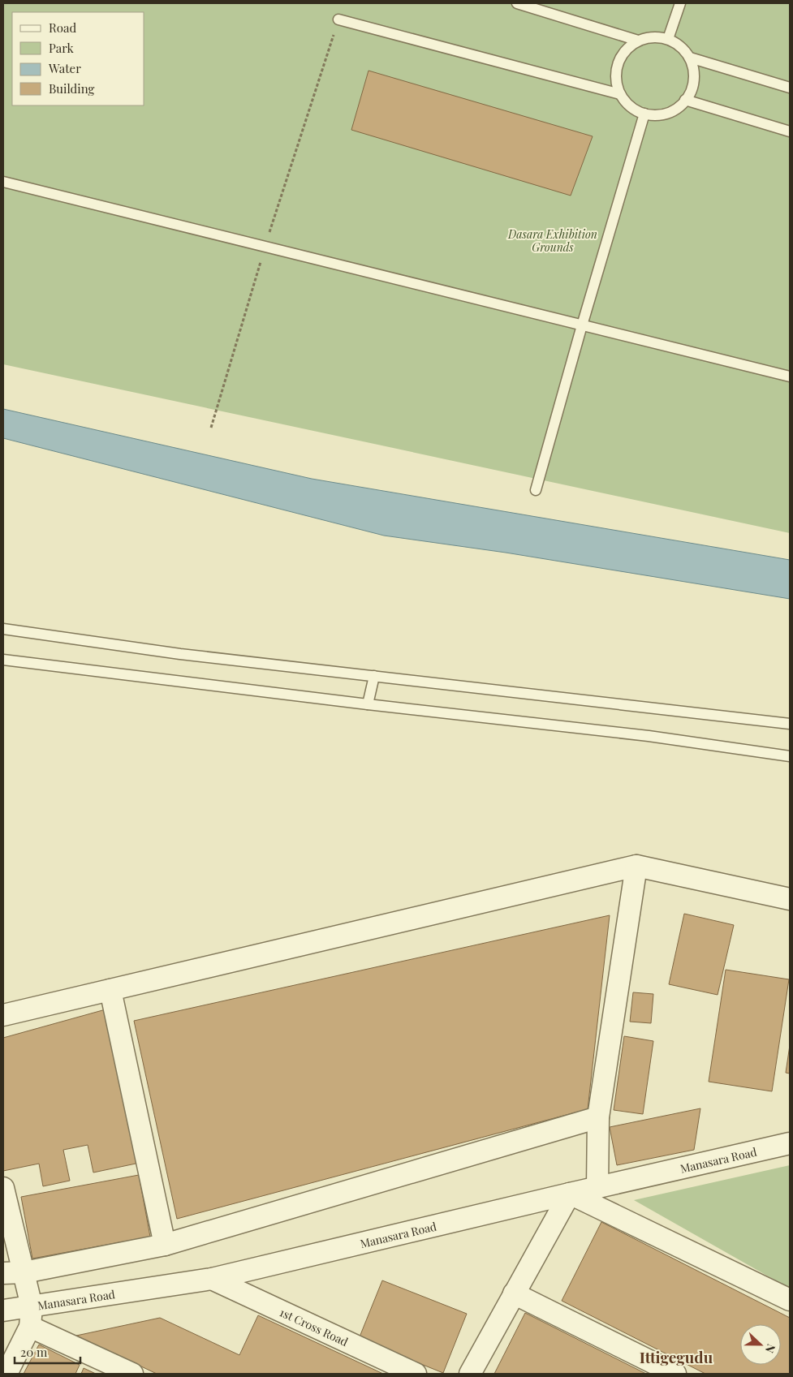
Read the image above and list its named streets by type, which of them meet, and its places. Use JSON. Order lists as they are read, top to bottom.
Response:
{
  "streets": {
    "street": ["Manasara Road", "1st Cross Road"]
  },
  "crossings": [
    ["Manasara Road", "1st Cross Road"]
  ],
  "districts": ["Ittigegudu"],
  "parks": ["Dasara Exhibition Grounds"],
  "legend": [
    "Road",
    "Park",
    "Water",
    "Building"
  ],
  "scale_bar": "20 m",
  "north": "right"
}
